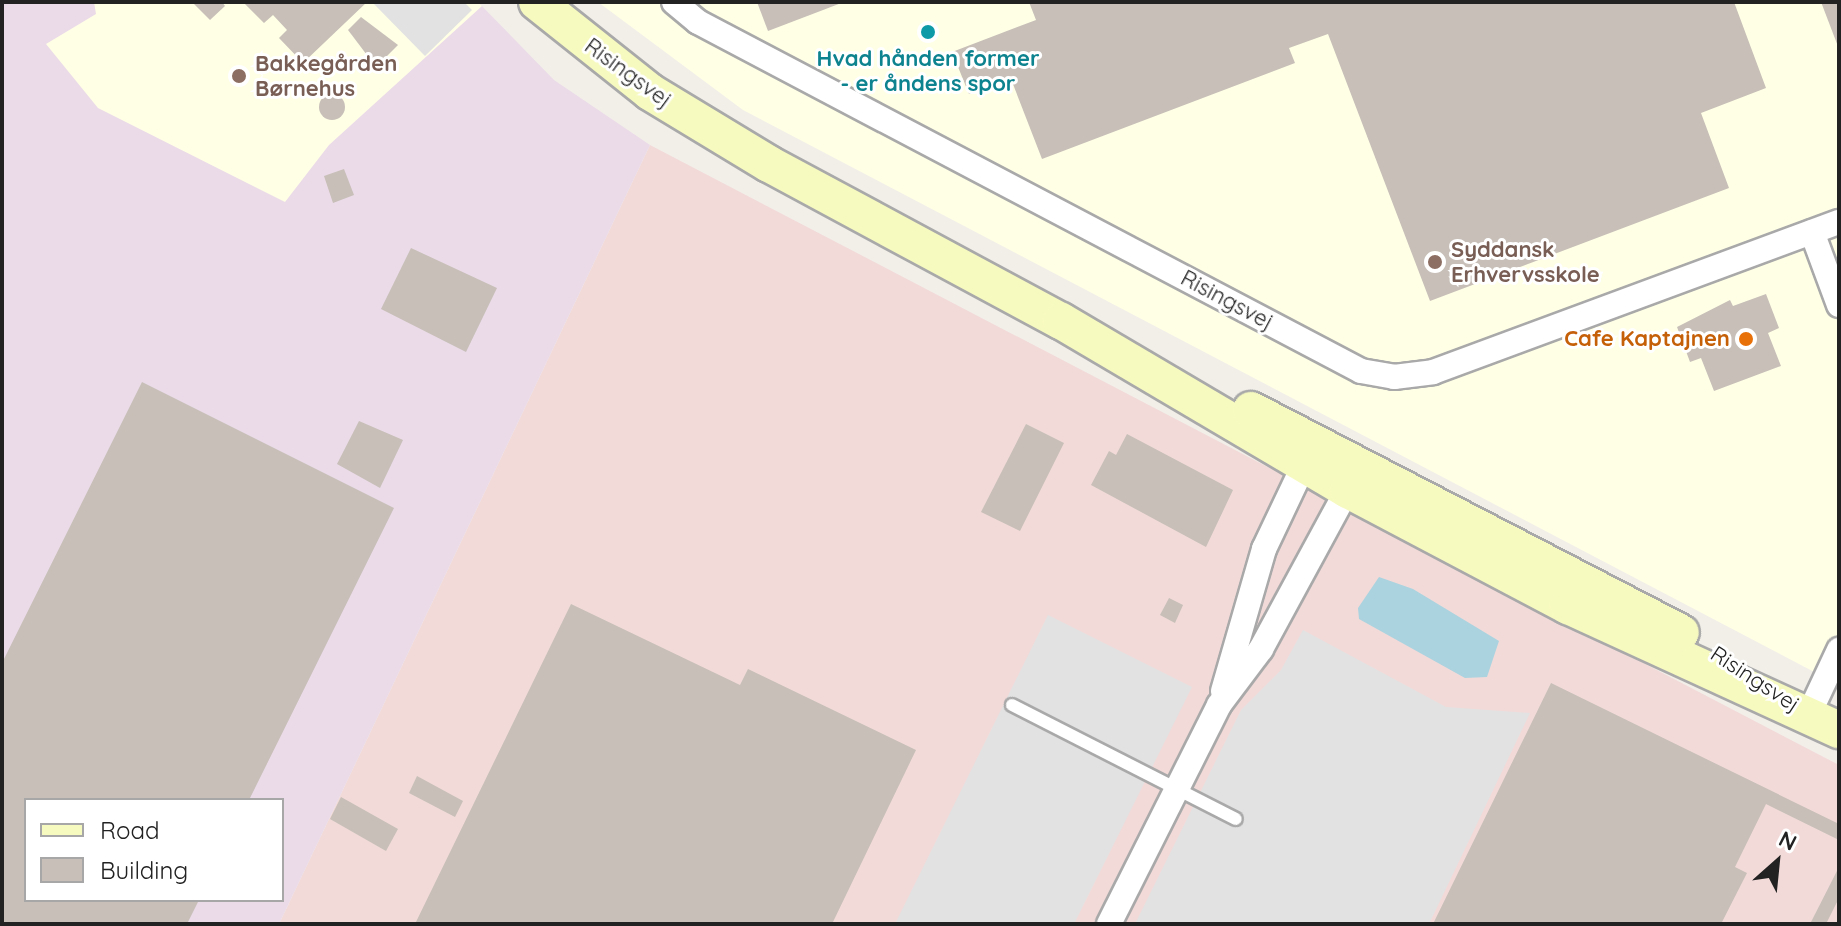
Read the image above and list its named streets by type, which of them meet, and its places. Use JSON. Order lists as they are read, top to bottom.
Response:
{
  "streets": {
    "street": ["Risingsvej"]
  },
  "places": [
    "Hvad hånden former - er åndens spor",
    "Bakkegården Børnehus",
    "Syddansk Erhvervsskole",
    "Cafe Kaptajnen"
  ],
  "legend": ["Road", "Building"],
  "north": "top right"
}
